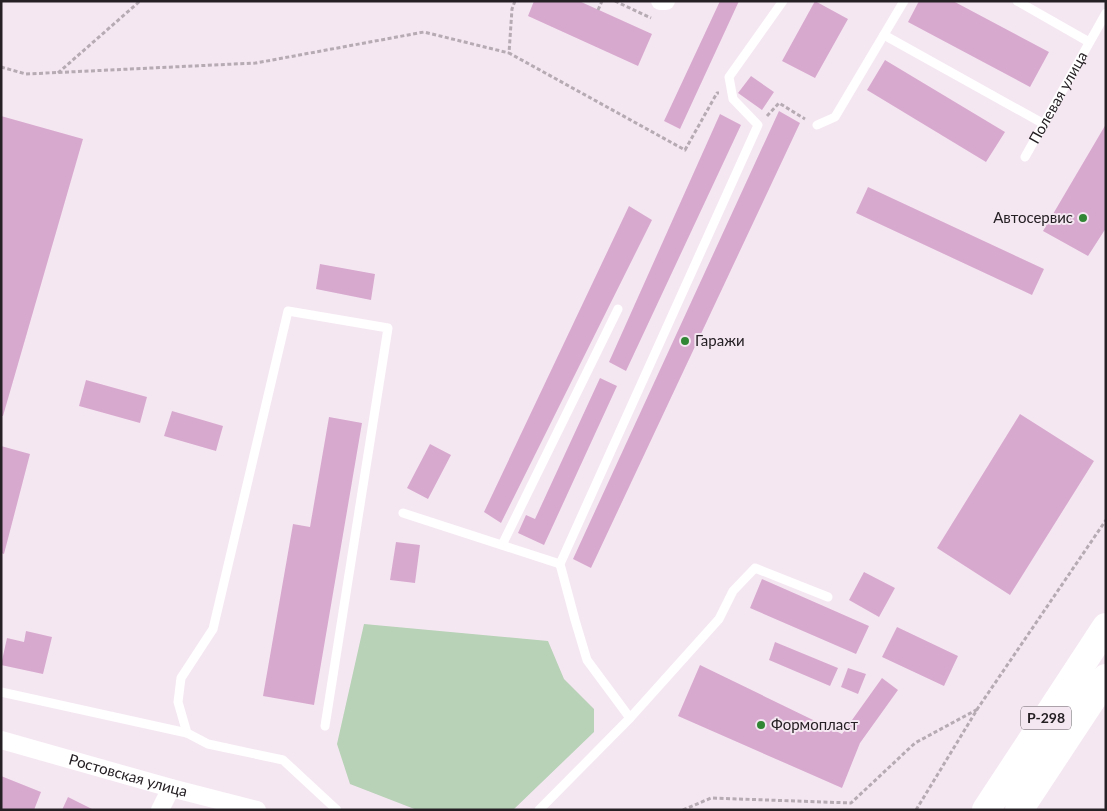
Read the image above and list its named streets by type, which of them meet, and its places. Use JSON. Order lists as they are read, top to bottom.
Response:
{
  "streets": {
    "highway": ["Р-298"],
    "street": ["Ростовская улица"],
    "lane": ["Полевая улица"]
  },
  "places": ["Автосервис", "Гаражи", "Формопласт"]
}
